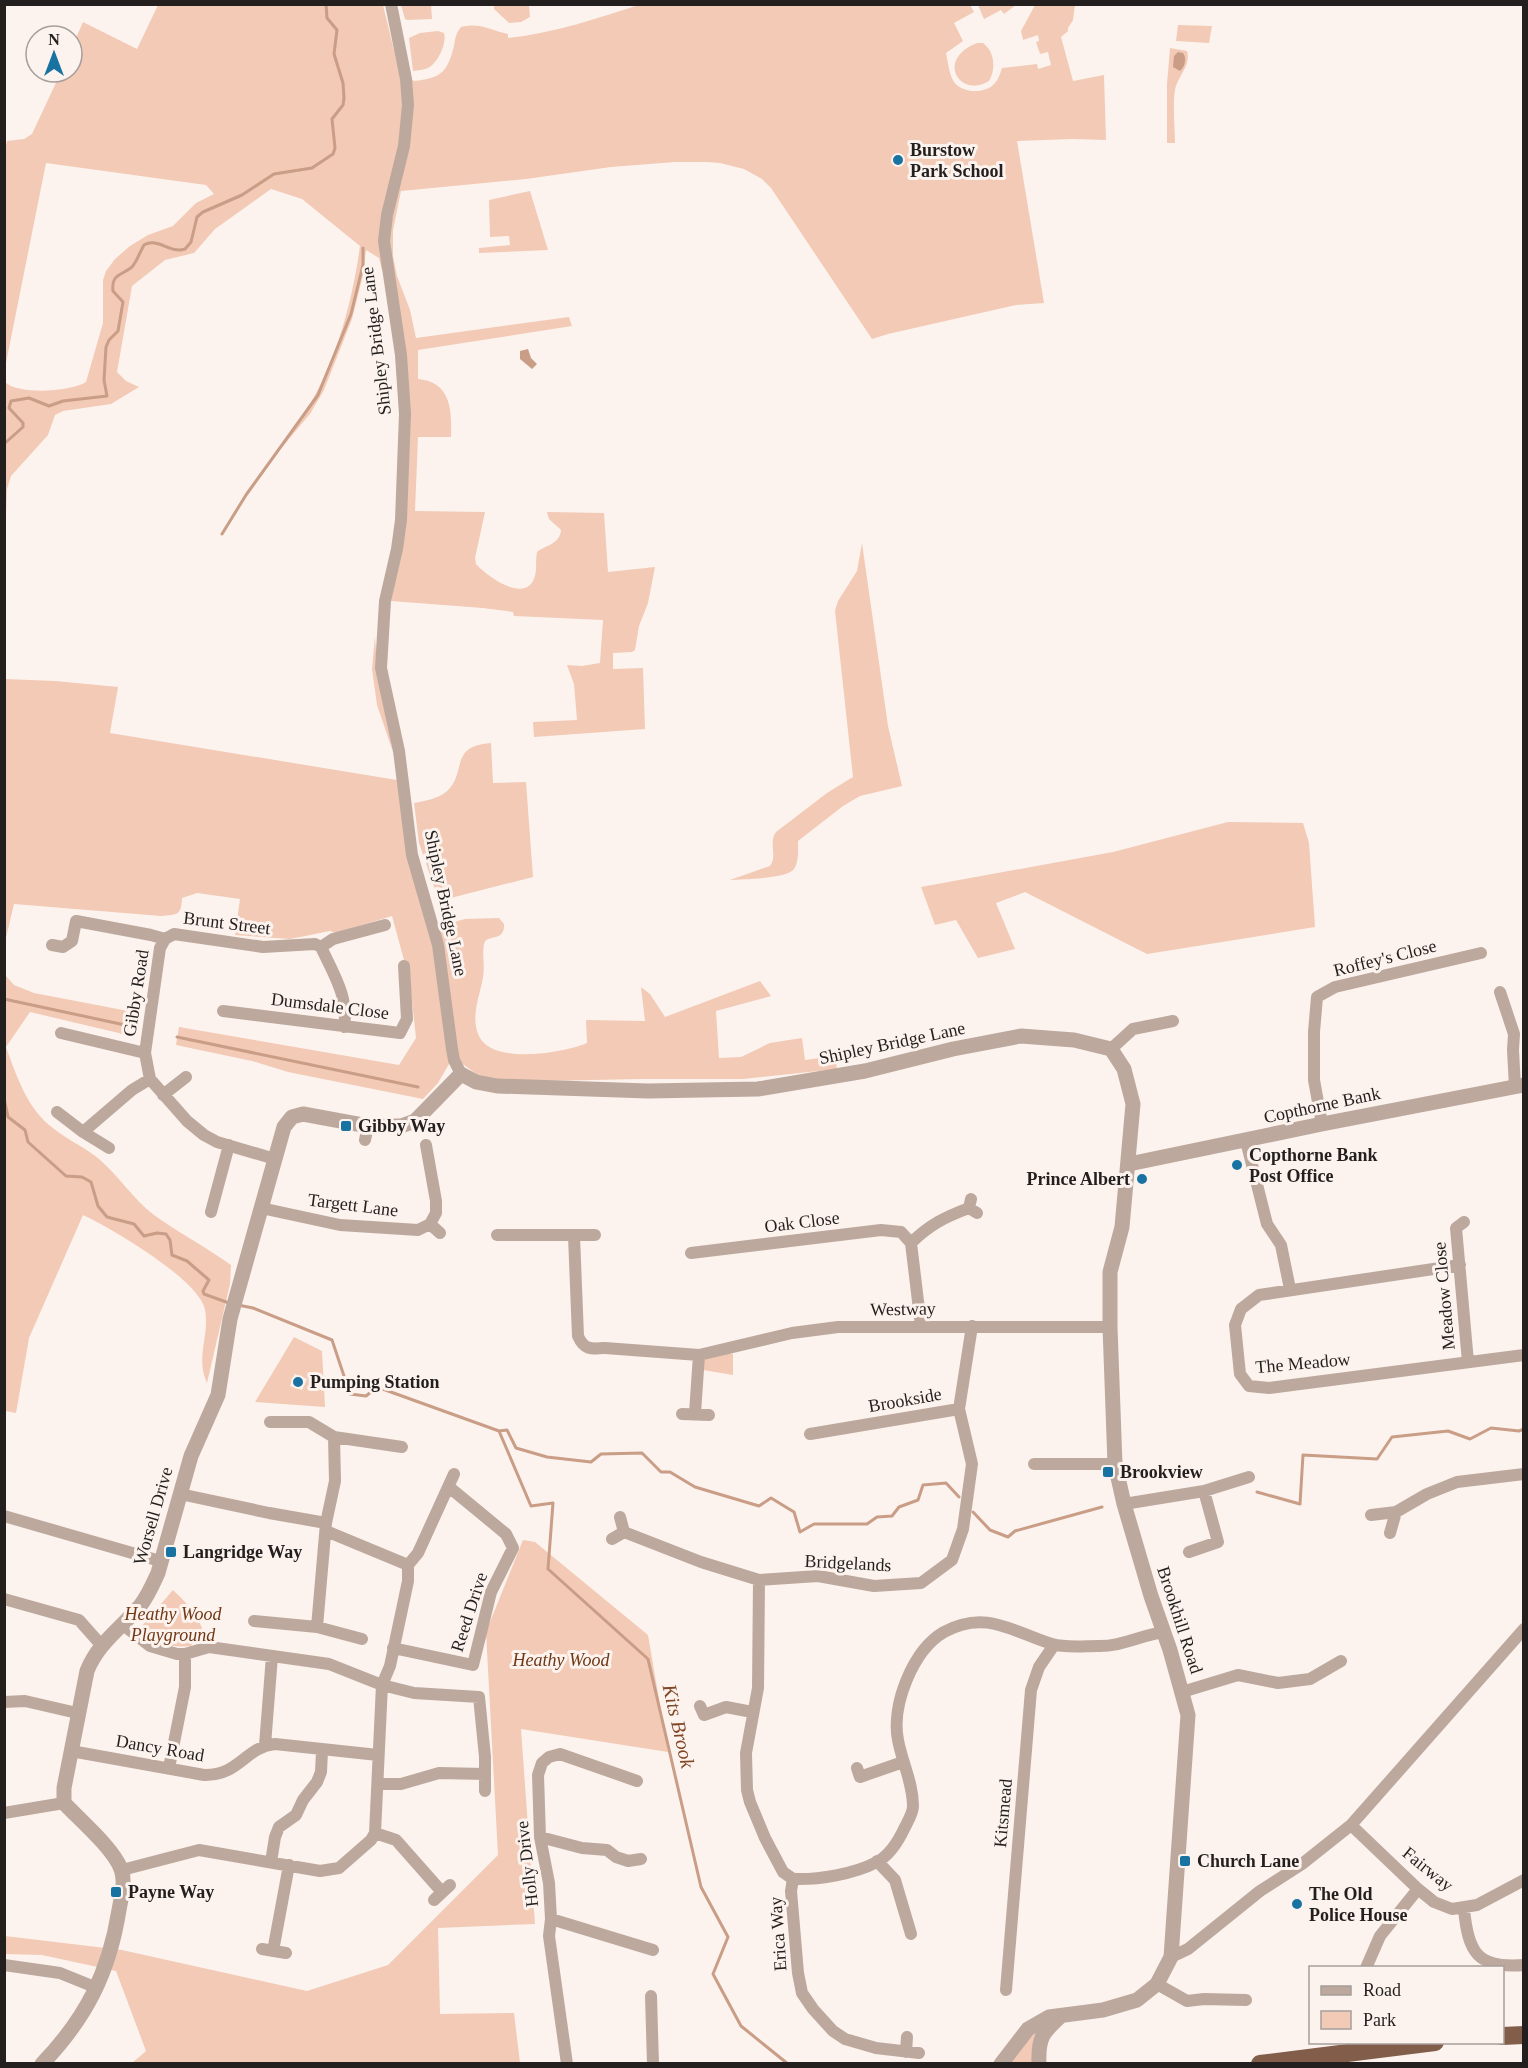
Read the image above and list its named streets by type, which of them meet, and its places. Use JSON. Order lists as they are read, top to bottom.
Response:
{
  "streets": {
    "street": [
      "Shipley Bridge Lane",
      "Brunt Street",
      "Roffey's Close",
      "Gibby Road",
      "Dumsdale Close",
      "Copthorne Bank",
      "Targett Lane",
      "Oak Close",
      "Meadow Close",
      "Westway",
      "The Meadow",
      "Brookside",
      "Worsell Drive",
      "Bridgelands",
      "Reed Drive",
      "Brookhill Road",
      "Dancy Road",
      "Kitsmead",
      "Holly Drive",
      "Fairway",
      "Erica Way"
    ]
  },
  "crossings": [
    ["Shipley Bridge Lane", "Worsell Drive"],
    ["Brunt Street", "Gibby Road"],
    ["Roffey's Close", "Copthorne Bank"],
    ["Gibby Road", "Worsell Drive"],
    ["Copthorne Bank", "Brookhill Road"],
    ["Targett Lane", "Worsell Drive"],
    ["Meadow Close", "The Meadow"],
    ["Westway", "Brookside"],
    ["Westway", "Brookhill Road"],
    ["Brookside", "Bridgelands"],
    ["Worsell Drive", "Dancy Road"],
    ["Bridgelands", "Erica Way"]
  ],
  "water": ["Kits Brook"],
  "parks": ["Heathy Wood Playground", "Heathy Wood"],
  "places": {
    "other": [
      "Burstow Park School",
      "Copthorne Bank Post Office",
      "Prince Albert",
      "Pumping Station",
      "The Old Police House"
    ],
    "transit": [
      "Gibby Way",
      "Brookview",
      "Langridge Way",
      "Church Lane",
      "Payne Way"
    ]
  },
  "legend": ["Road", "Park"],
  "north": "top"
}
